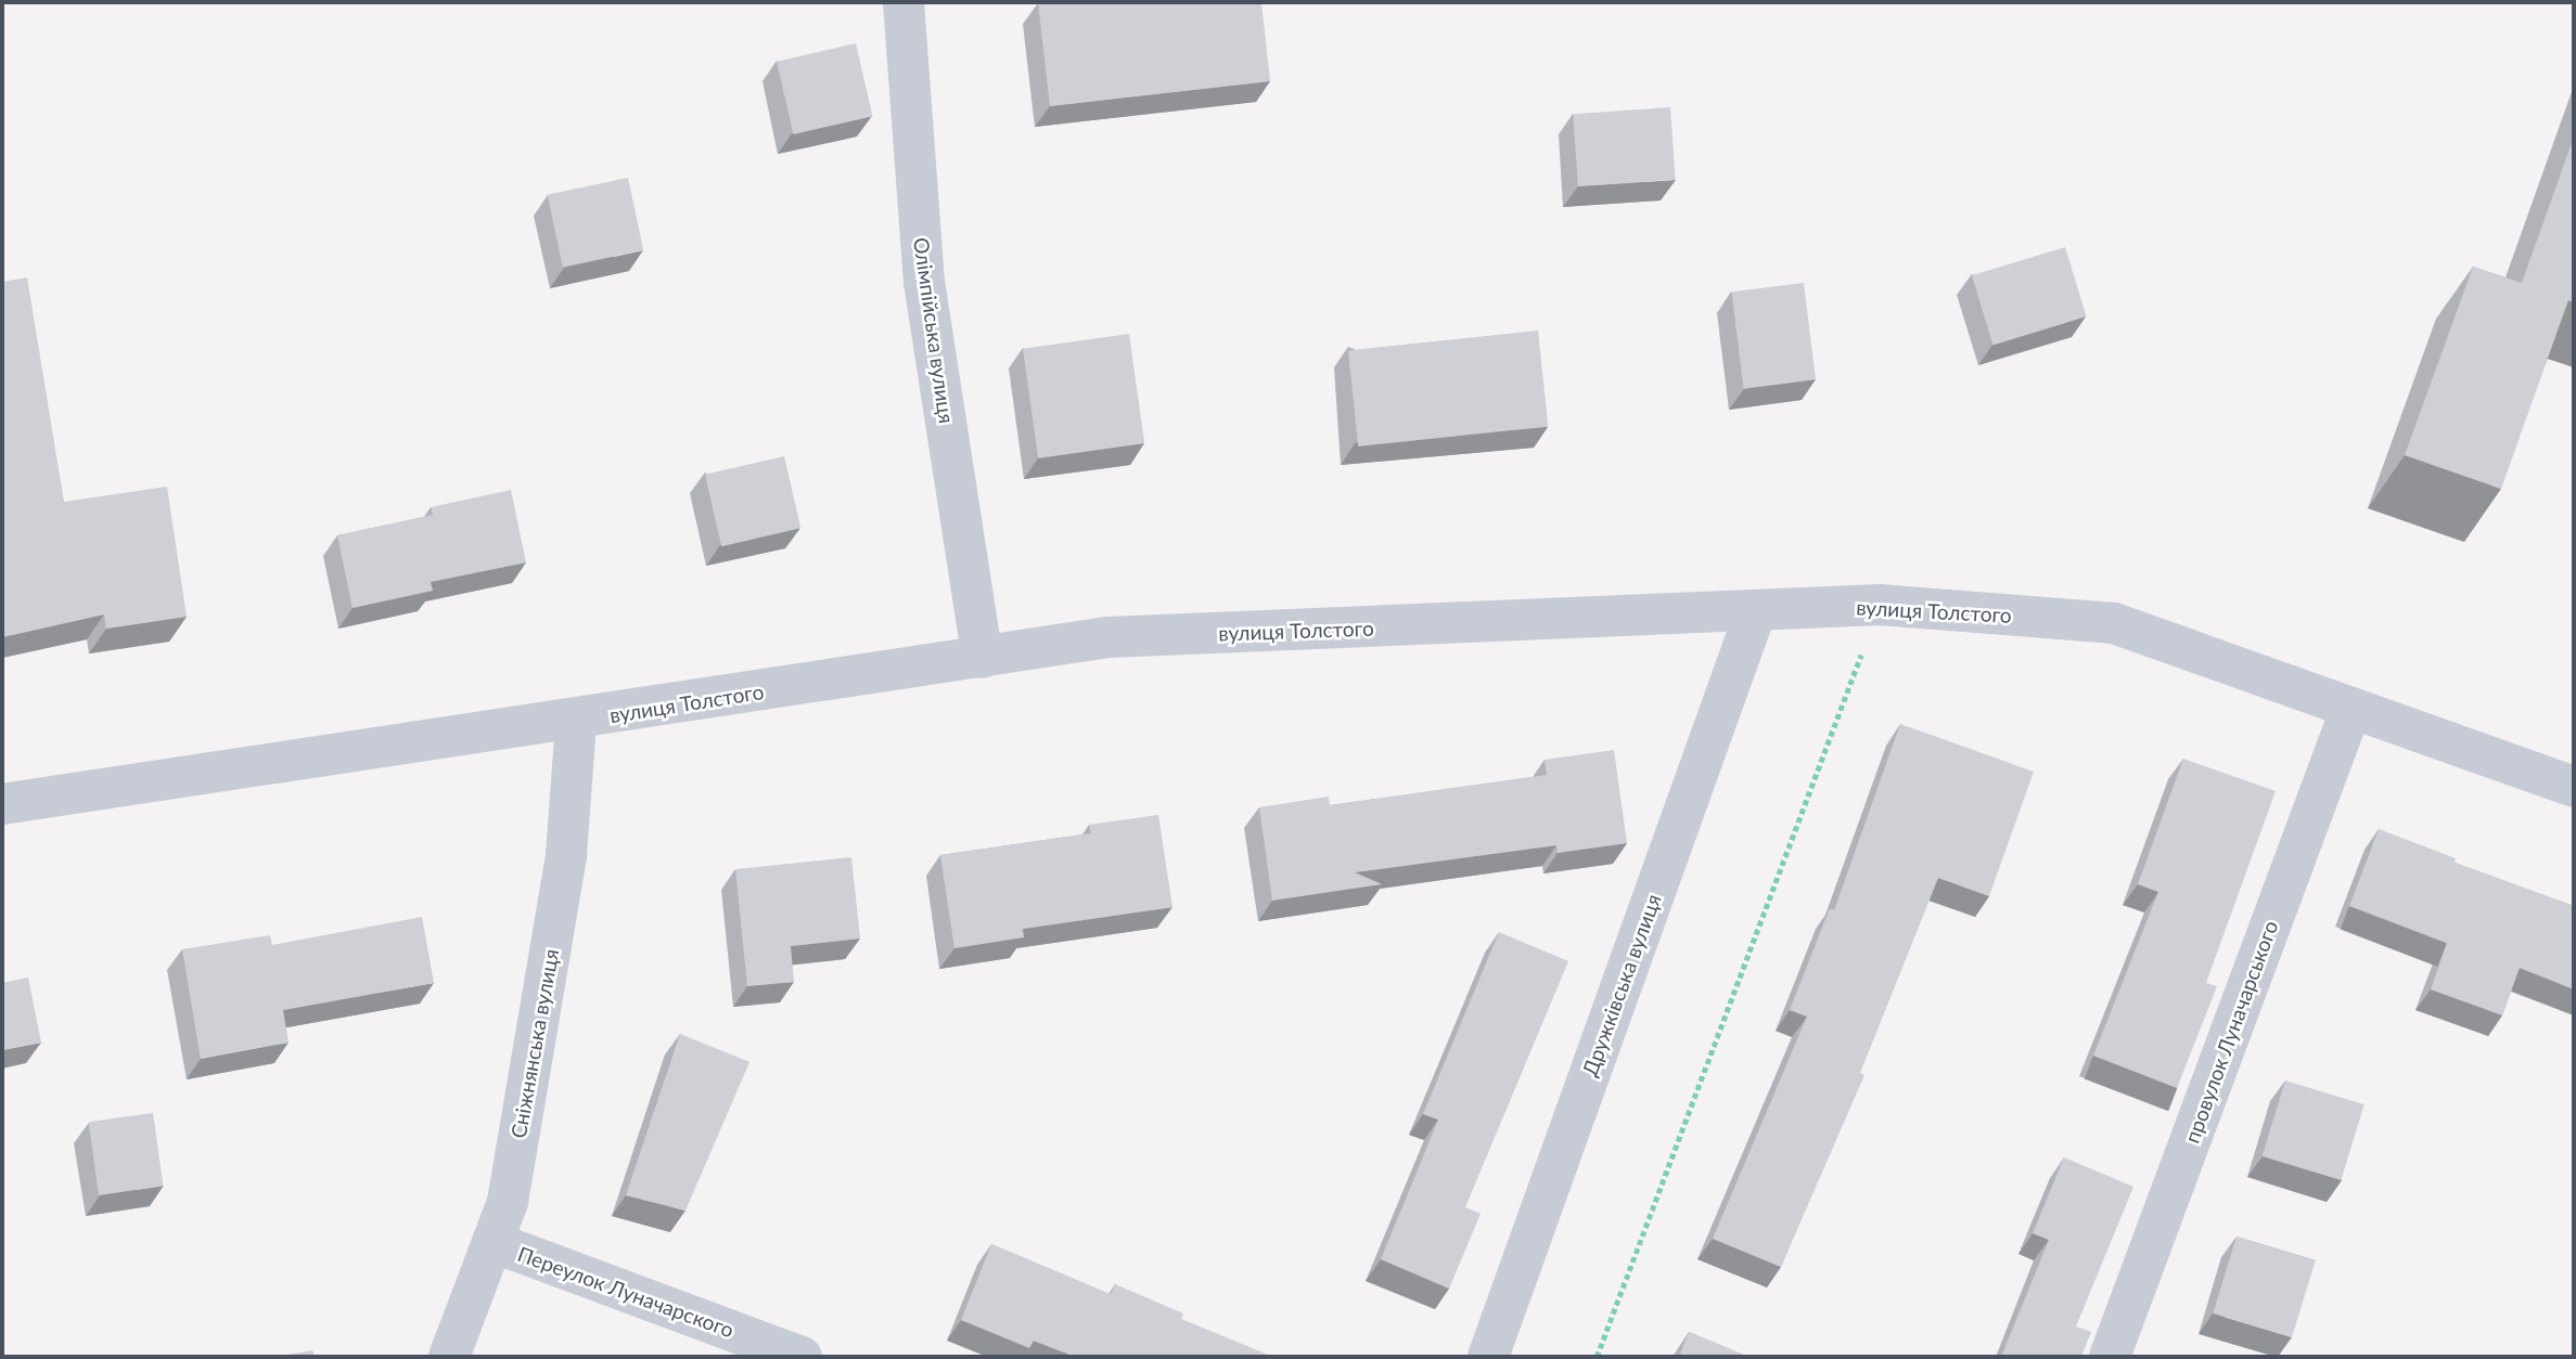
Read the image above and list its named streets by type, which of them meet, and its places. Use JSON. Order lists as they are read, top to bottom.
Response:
{
  "streets": {
    "street": [
      "Олімпійська вулиця",
      "вулиця Толстого",
      "Дружківська вулиця",
      "провулок Луначарського",
      "Сніжнянська вулиця",
      "Переулок Луначарского"
    ]
  },
  "crossings": [
    ["Олімпійська вулиця", "вулиця Толстого"],
    ["вулиця Толстого", "Дружківська вулиця"],
    ["вулиця Толстого", "провулок Луначарського"],
    ["вулиця Толстого", "Сніжнянська вулиця"],
    ["Сніжнянська вулиця", "Переулок Луначарского"]
  ]
}
